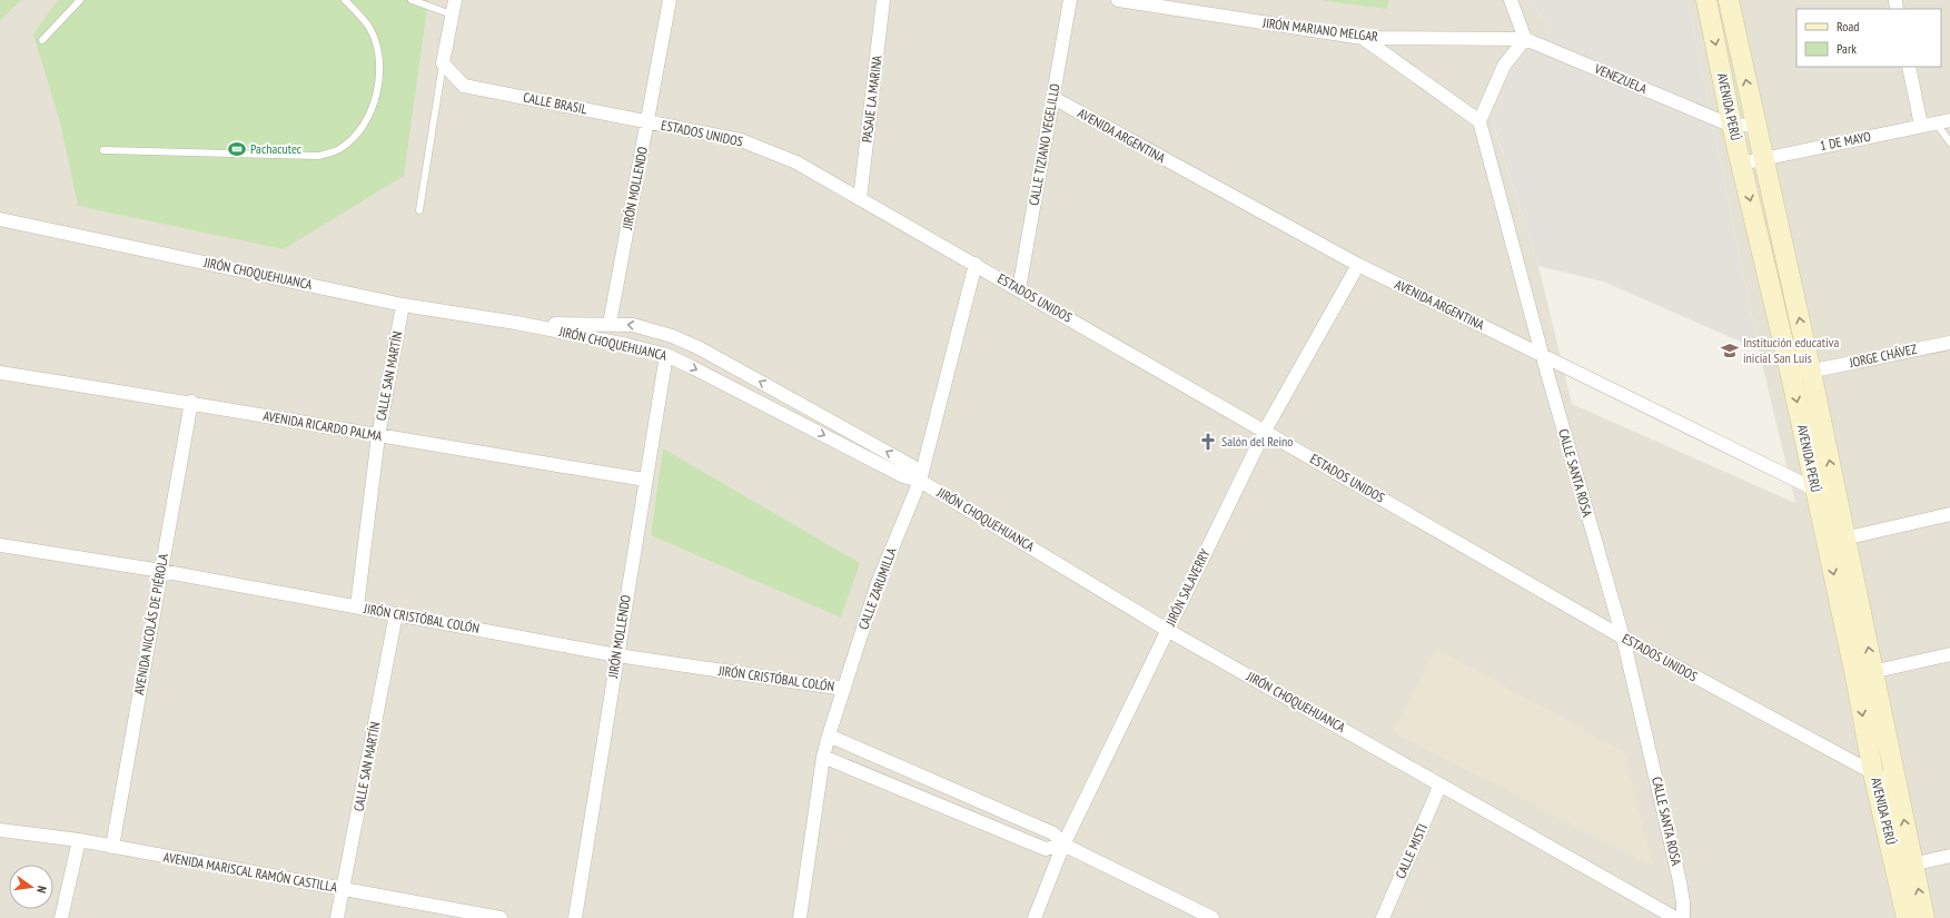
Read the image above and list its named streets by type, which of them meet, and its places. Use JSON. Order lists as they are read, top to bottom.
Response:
{
  "streets": {
    "main road": ["AVENIDA PERÚ"],
    "street": [
      "JIRÓN MARIANO MELGAR",
      "VENEZUELA",
      "PASAJE LA MARINA",
      "CALLE BRASIL",
      "ESTADOS UNIDOS",
      "AVENIDA ARGENTINA",
      "1 DE MAYO",
      "CALLE TIZIANO VEGELILLO",
      "JIRÓN MOLLENDO",
      "JIRÓN CHOQUEHUANCA",
      "JORGE CHÁVEZ",
      "CALLE SAN MARTÍN",
      "AVENIDA RICARDO PALMA",
      "CALLE SANTA ROSA",
      "JIRÓN SALAVERRY",
      "CALLE ZARUMILLA",
      "JIRÓN CRISTÓBAL COLÓN",
      "AVENIDA NICOLÁS DE PIÉROLA",
      "CALLE MISTI",
      "AVENIDA MARISCAL RAMÓN CASTILLA"
    ]
  },
  "crossings": [
    ["JIRÓN MARIANO MELGAR", "VENEZUELA"],
    ["VENEZUELA", "AVENIDA PERÚ"],
    ["PASAJE LA MARINA", "ESTADOS UNIDOS"],
    ["CALLE BRASIL", "ESTADOS UNIDOS"],
    ["CALLE BRASIL", "JIRÓN MOLLENDO"],
    ["AVENIDA PERÚ", "ESTADOS UNIDOS"],
    ["AVENIDA PERÚ", "AVENIDA ARGENTINA"],
    ["AVENIDA PERÚ", "1 DE MAYO"],
    ["AVENIDA PERÚ", "JORGE CHÁVEZ"],
    ["ESTADOS UNIDOS", "CALLE TIZIANO VEGELILLO"],
    ["ESTADOS UNIDOS", "JIRÓN MOLLENDO"],
    ["ESTADOS UNIDOS", "CALLE SANTA ROSA"],
    ["ESTADOS UNIDOS", "JIRÓN SALAVERRY"],
    ["ESTADOS UNIDOS", "CALLE ZARUMILLA"],
    ["AVENIDA ARGENTINA", "CALLE TIZIANO VEGELILLO"],
    ["AVENIDA ARGENTINA", "CALLE SANTA ROSA"],
    ["AVENIDA ARGENTINA", "JIRÓN SALAVERRY"],
    ["JIRÓN MOLLENDO", "JIRÓN CHOQUEHUANCA"],
    ["JIRÓN MOLLENDO", "AVENIDA RICARDO PALMA"],
    ["JIRÓN MOLLENDO", "JIRÓN CRISTÓBAL COLÓN"],
    ["JIRÓN CHOQUEHUANCA", "CALLE SAN MARTÍN"],
    ["JIRÓN CHOQUEHUANCA", "JIRÓN SALAVERRY"],
    ["JIRÓN CHOQUEHUANCA", "CALLE ZARUMILLA"],
    ["JIRÓN CHOQUEHUANCA", "CALLE MISTI"],
    ["CALLE SAN MARTÍN", "AVENIDA RICARDO PALMA"],
    ["CALLE SAN MARTÍN", "JIRÓN CRISTÓBAL COLÓN"],
    ["CALLE SAN MARTÍN", "AVENIDA MARISCAL RAMÓN CASTILLA"],
    ["AVENIDA RICARDO PALMA", "AVENIDA NICOLÁS DE PIÉROLA"],
    ["CALLE ZARUMILLA", "JIRÓN CRISTÓBAL COLÓN"],
    ["JIRÓN CRISTÓBAL COLÓN", "AVENIDA NICOLÁS DE PIÉROLA"],
    ["AVENIDA NICOLÁS DE PIÉROLA", "AVENIDA MARISCAL RAMÓN CASTILLA"]
  ],
  "places": {
    "sports": ["Pachacutec"],
    "school or university": ["Institución educativa inicial San Luis"],
    "church": ["Salón del Reino"]
  },
  "legend": ["Road", "Park"],
  "north": "right"
}
